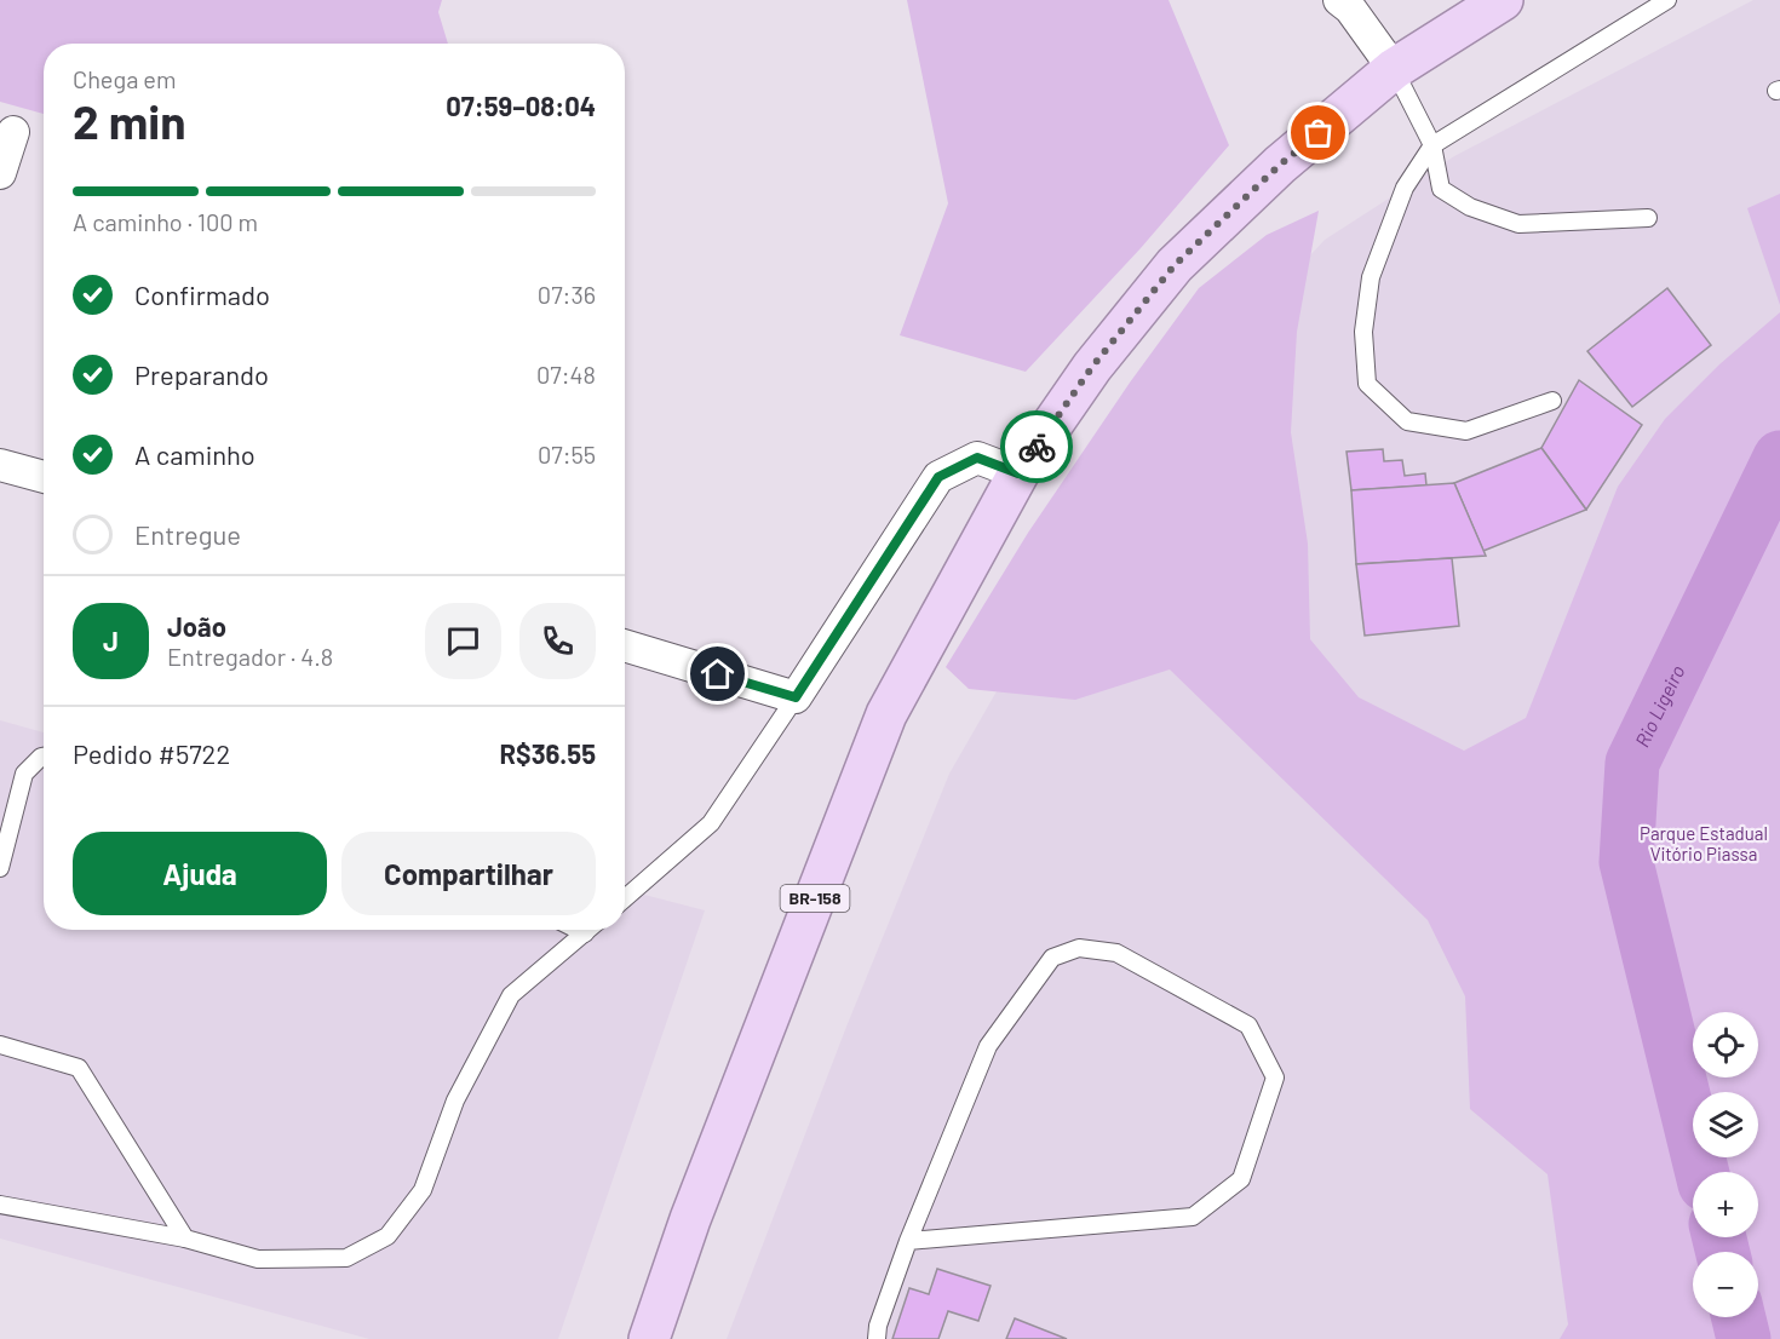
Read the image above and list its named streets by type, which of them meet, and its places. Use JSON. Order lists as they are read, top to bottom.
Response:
{
  "streets": {
    "highway": ["BR-158"]
  },
  "water": ["Rio Ligeiro"],
  "parks": ["Parque Estadual Vitório Piassa"],
  "page": {
    "heading": ["2 min", "Chega em", "07:59–08:04"],
    "panel": [
      "João",
      "Entregador · 4.8",
      "Pedido #5722",
      "R$36.55"
    ],
    "bar": "A caminho · 100 m",
    "list": [
      ["Confirmado", "07:36"],
      ["Preparando", "07:48"],
      ["A caminho", "07:55"],
      "Entregue"
    ],
    "round": "J",
    "buttons": ["Ajuda", "Compartilhar"],
    "map_buttons": ["+", "−"]
  }
}
